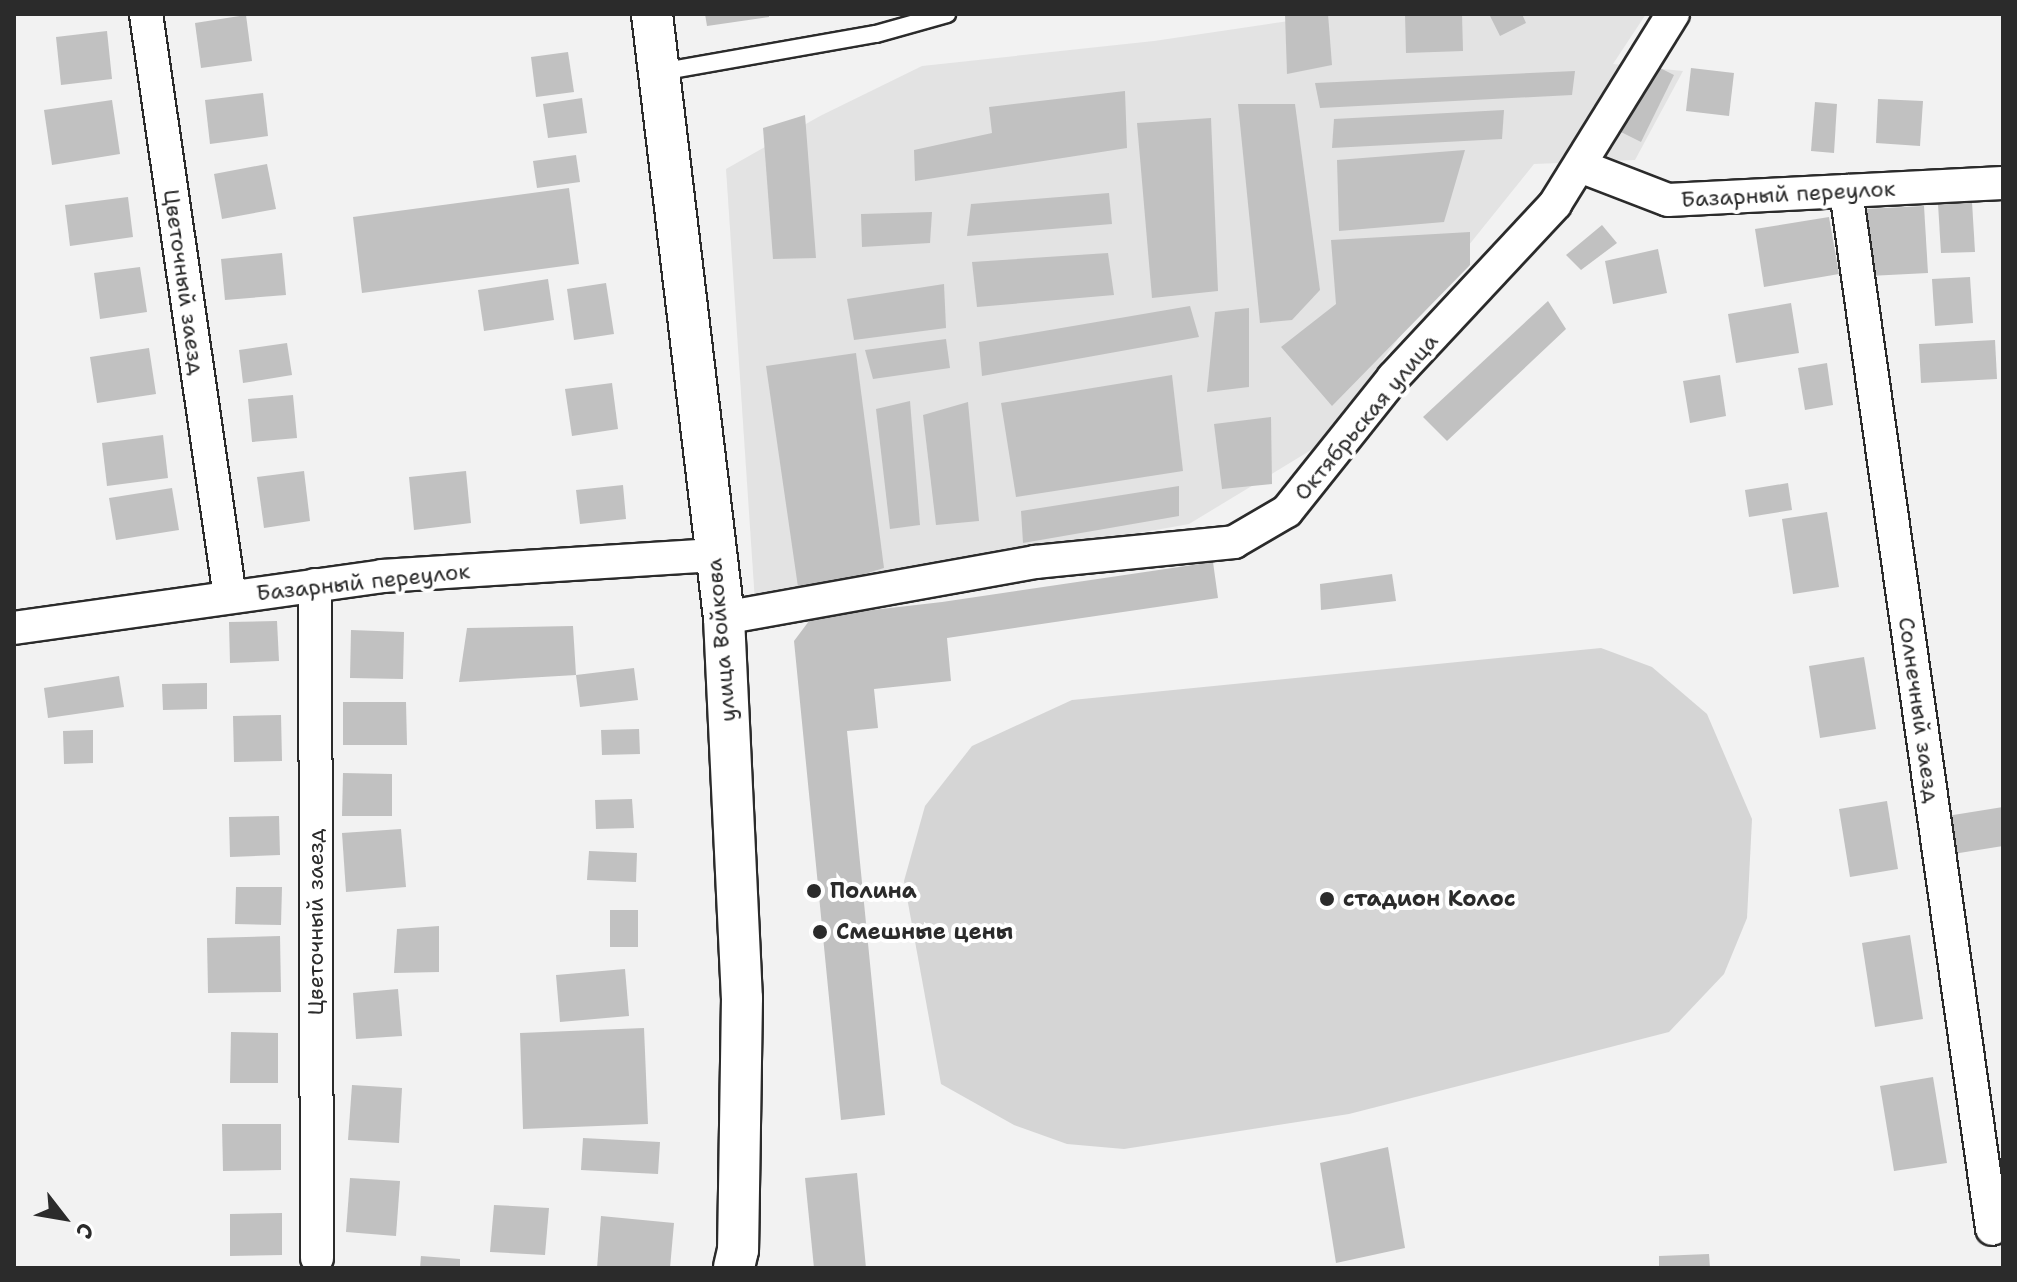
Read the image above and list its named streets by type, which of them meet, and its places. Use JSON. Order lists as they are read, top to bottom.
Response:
{
  "streets": {
    "street": [
      "Базарный переулок",
      "Цветочный заезд",
      "Октябрьская улица",
      "улица Войкова",
      "Солнечный заезд"
    ]
  },
  "crossings": [
    ["Базарный переулок", "Цветочный заезд"],
    ["Базарный переулок", "Октябрьская улица"],
    ["Базарный переулок", "улица Войкова"],
    ["Базарный переулок", "Солнечный заезд"],
    ["Октябрьская улица", "улица Войкова"]
  ],
  "places": ["Полина", "стадион Колос", "Смешные цены"],
  "north": "bottom right"
}
